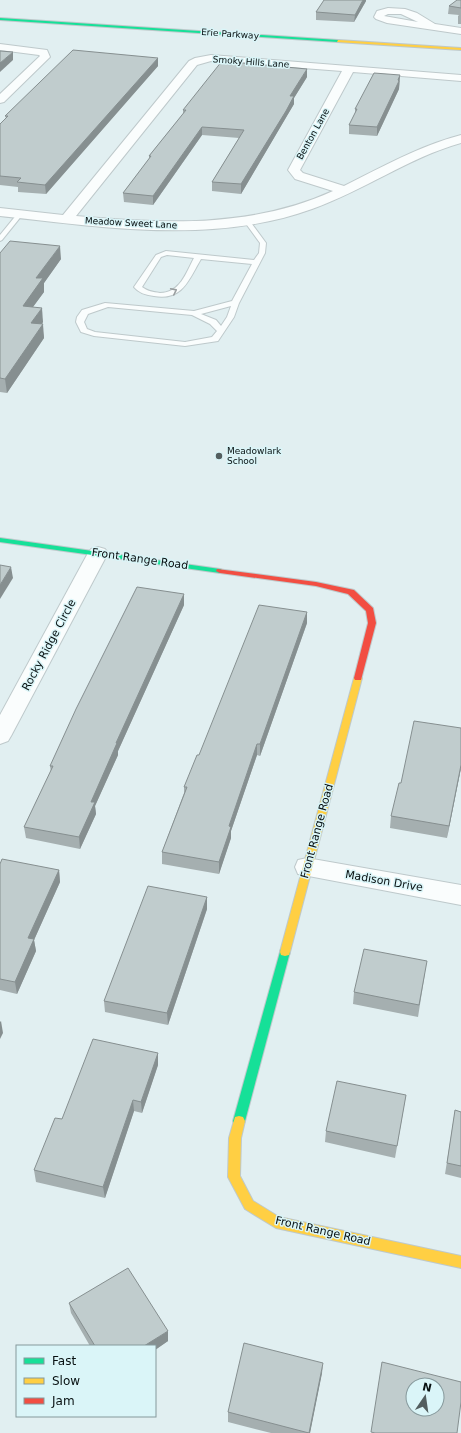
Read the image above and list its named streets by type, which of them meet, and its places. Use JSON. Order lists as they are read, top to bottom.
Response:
{
  "streets": {
    "main road": ["Erie Parkway", "Front Range Road"],
    "street": [
      "Smoky Hills Lane",
      "Benton Lane",
      "Meadow Sweet Lane",
      "Rocky Ridge Circle",
      "Madison Drive"
    ]
  },
  "crossings": [
    ["Smoky Hills Lane", "Benton Lane"],
    ["Smoky Hills Lane", "Meadow Sweet Lane"],
    ["Benton Lane", "Meadow Sweet Lane"],
    ["Front Range Road", "Rocky Ridge Circle"],
    ["Front Range Road", "Madison Drive"]
  ],
  "places": ["Meadowlark School"],
  "legend": ["Fast", "Slow", "Jam"],
  "north": "top"
}
